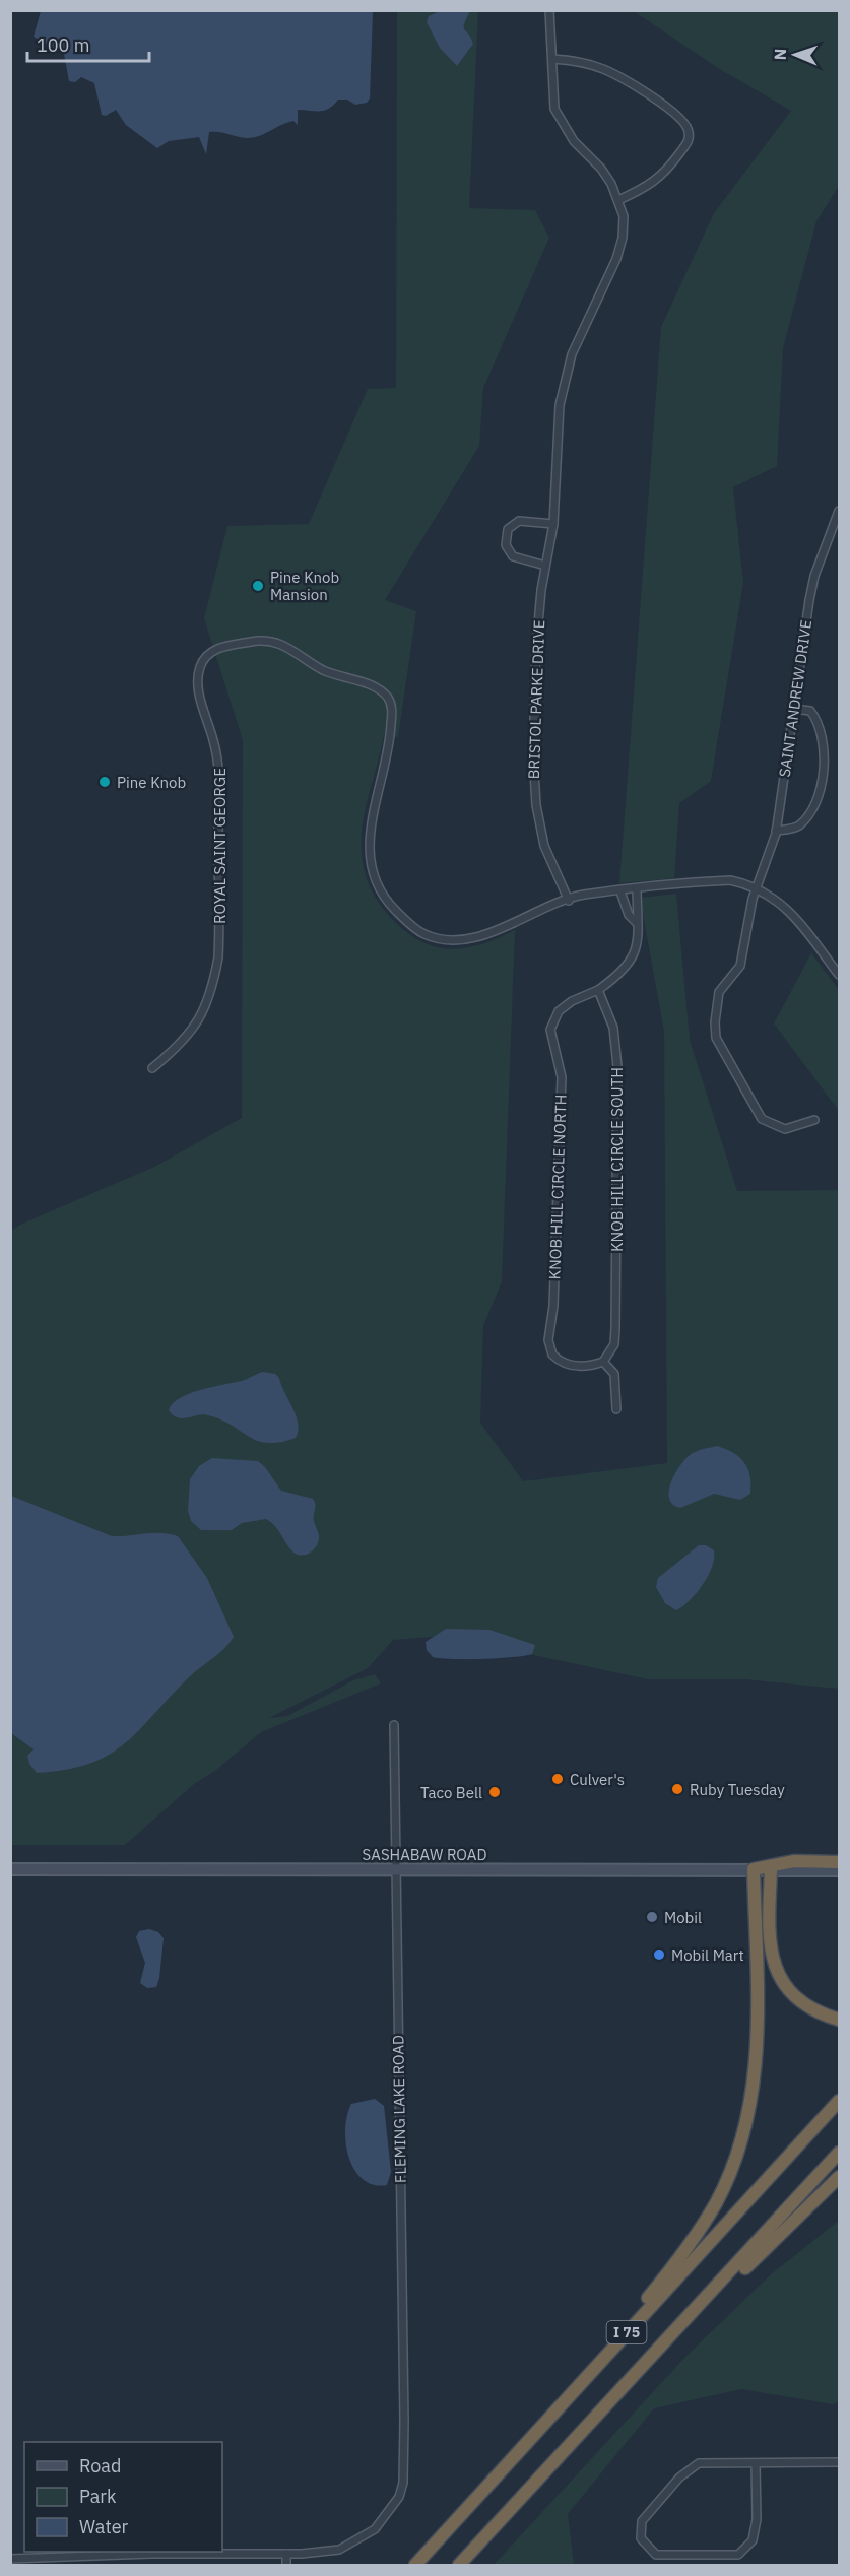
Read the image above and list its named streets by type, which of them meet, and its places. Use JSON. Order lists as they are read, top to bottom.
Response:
{
  "streets": {
    "highway": ["I 75"],
    "main road": ["SASHABAW ROAD"],
    "street": [
      "SAINT ANDREW DRIVE",
      "BRISTOL PARKE DRIVE",
      "ROYAL SAINT GEORGE",
      "KNOB HILL CIRCLE SOUTH",
      "KNOB HILL CIRCLE NORTH",
      "FLEMING LAKE ROAD"
    ]
  },
  "crossings": [
    ["SAINT ANDREW DRIVE", "ROYAL SAINT GEORGE"],
    ["BRISTOL PARKE DRIVE", "ROYAL SAINT GEORGE"],
    ["KNOB HILL CIRCLE SOUTH", "KNOB HILL CIRCLE NORTH"],
    ["SASHABAW ROAD", "FLEMING LAKE ROAD"]
  ],
  "places": [
    "Pine Knob Mansion",
    "Pine Knob",
    "Culver's",
    "Ruby Tuesday",
    "Taco Bell",
    "Mobil",
    "Mobil Mart"
  ],
  "legend": ["Road", "Park", "Water"],
  "scale_bar": "100 m",
  "north": "left"
}
